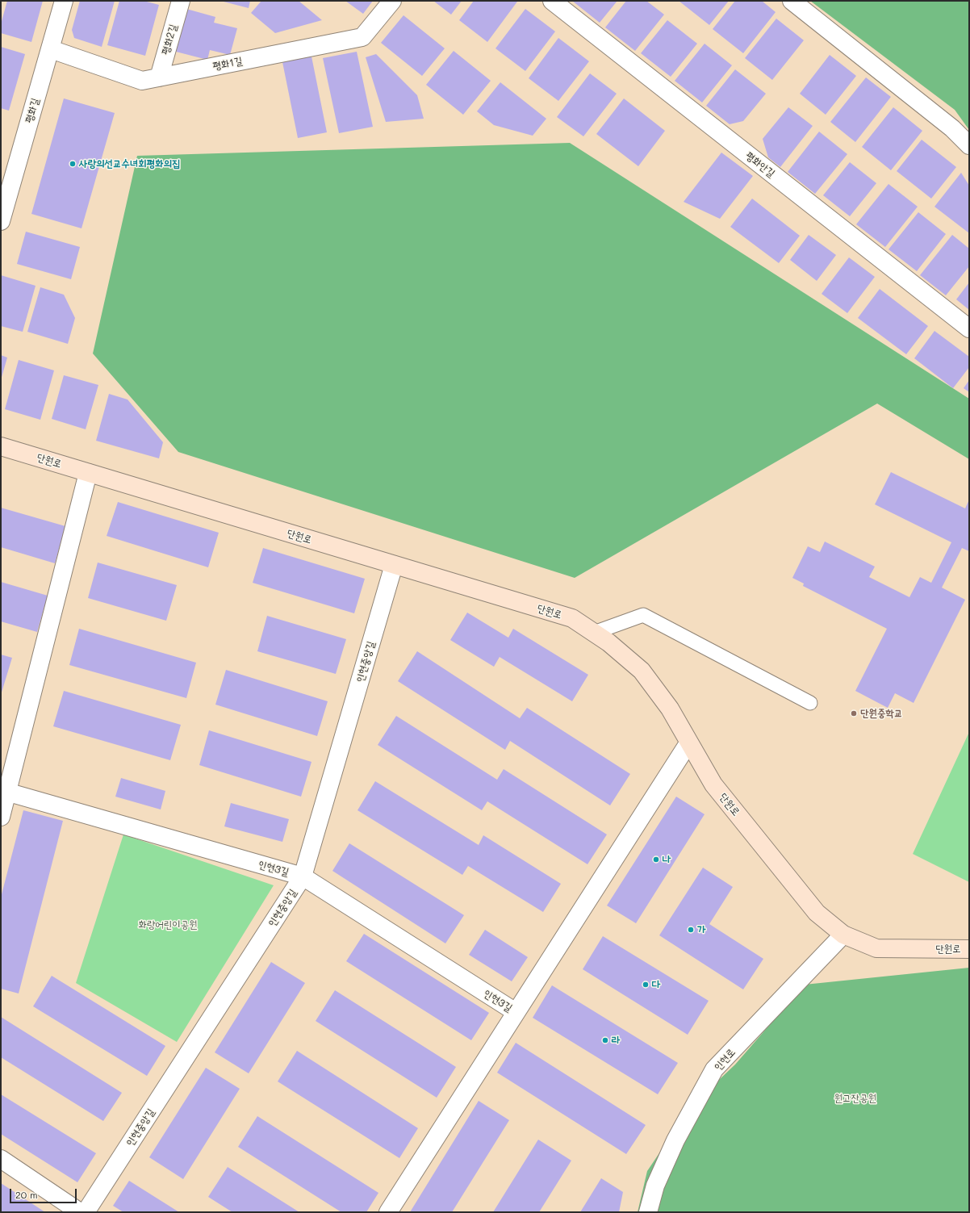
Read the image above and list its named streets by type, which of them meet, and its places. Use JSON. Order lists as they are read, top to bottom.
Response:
{
  "streets": {
    "street": [
      "평화2길",
      "평화1길",
      "평화길",
      "평화안길",
      "단원로",
      "인현중앙길",
      "인현3길",
      "인현로"
    ]
  },
  "crossings": [
    ["평화2길", "평화1길"],
    ["평화1길", "평화길"],
    ["단원로", "인현중앙길"],
    ["단원로", "인현로"],
    ["인현중앙길", "인현3길"]
  ],
  "parks": ["화랑어린이공원", "원고잔공원"],
  "places": [
    "사랑의선교수녀회평화의집",
    "단원중학교",
    "나",
    "가",
    "다",
    "라"
  ],
  "scale_bar": "20 m"
}
